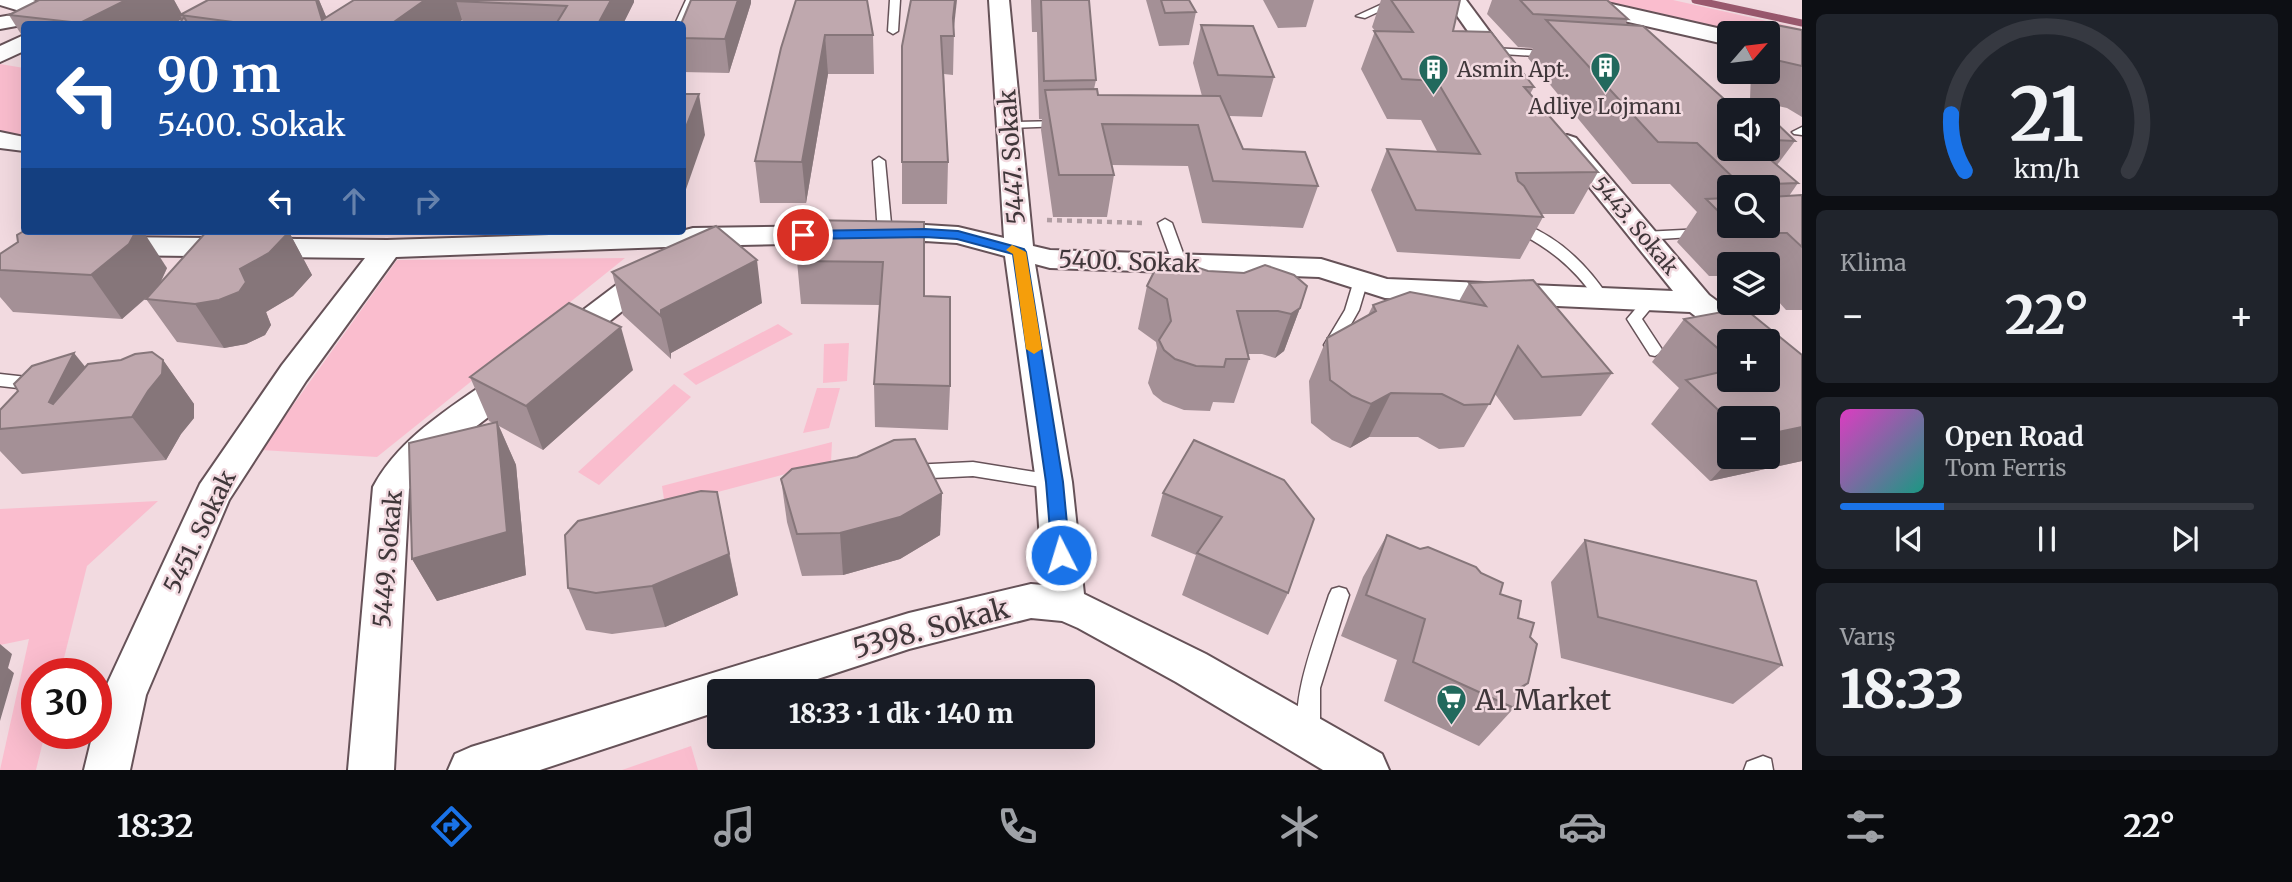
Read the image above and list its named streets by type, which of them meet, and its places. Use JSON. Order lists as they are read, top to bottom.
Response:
{
  "streets": {
    "street": [
      "5447. Sokak",
      "5443. Sokak",
      "5400. Sokak",
      "5451. Sokak",
      "5449. Sokak",
      "5398. Sokak"
    ]
  },
  "crossings": [
    ["5447. Sokak", "5400. Sokak"],
    ["5447. Sokak", "5398. Sokak"],
    ["5443. Sokak", "5400. Sokak"],
    ["5400. Sokak", "5451. Sokak"],
    ["5400. Sokak", "5449. Sokak"]
  ],
  "places": {
    "building": ["Adliye Lojmanı", "Asmin Apt."],
    "supermarket": ["A1 Market"]
  },
  "north": "top right",
  "page": {
    "map_buttons": ["+", "−"],
    "turn": ["90 m", "5400. Sokak"],
    "tile": [
      "Klima",
      ["Varış", "18:33"]
    ],
    "heat": ["−", "22°", "+"],
    "song": ["Open Road", "Tom Ferris"],
    "limit": "30",
    "trip": "18:33 · 1 dk · 140 m",
    "tabs": ["18:32", "22°"],
    "gauge": ["21", "km/h"]
  }
}
